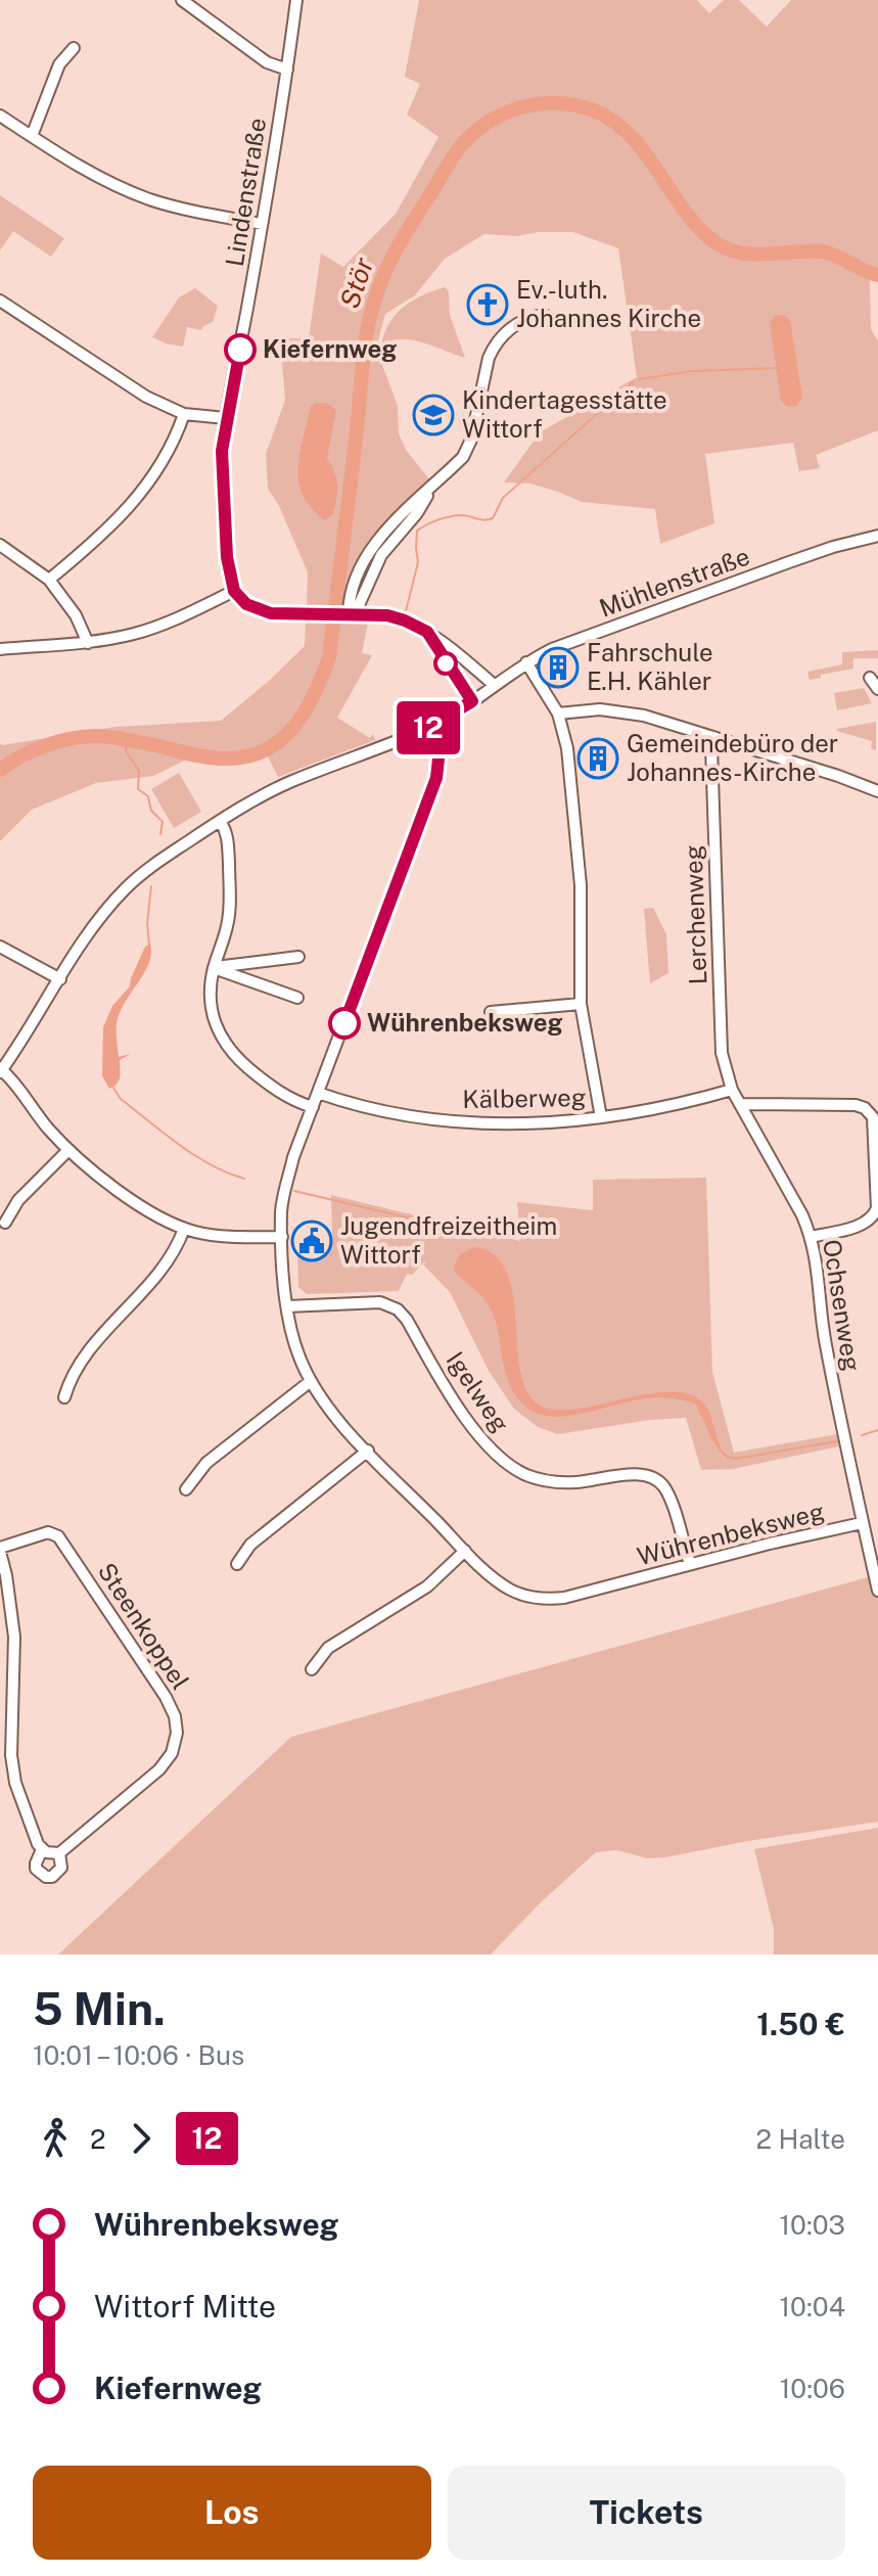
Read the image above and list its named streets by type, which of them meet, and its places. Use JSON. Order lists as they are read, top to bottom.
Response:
{
  "streets": {
    "street": [
      "Lindenstraße",
      "Mühlenstraße",
      "Lerchenweg",
      "Kälberweg",
      "Ochsenweg",
      "Igelweg",
      "Wührenbeksweg",
      "Steenkoppel"
    ]
  },
  "crossings": [
    ["Mühlenstraße", "Wührenbeksweg"],
    ["Lerchenweg", "Kälberweg"],
    ["Lerchenweg", "Ochsenweg"],
    ["Kälberweg", "Ochsenweg"],
    ["Kälberweg", "Wührenbeksweg"],
    ["Ochsenweg", "Wührenbeksweg"],
    ["Igelweg", "Wührenbeksweg"]
  ],
  "water": ["Stör"],
  "places": {
    "church": ["Ev.-luth. Johannes Kirche"],
    "other": ["Kiefernweg", "Wührenbeksweg"],
    "school or university": ["Kindertagesstätte Wittorf"],
    "building": ["Fahrschule E.H. Kähler", "Gemeindebüro der Johannes-Kirche"],
    "public building": ["Jugendfreizeitheim Wittorf"]
  },
  "lines": ["bus line 12"],
  "page": {
    "on_map": "12",
    "heading": ["5 Min.", "10:01 – 10:06 · Bus", "1.50 €"],
    "legs": ["2", "12", "2 Halte"],
    "list": [
      {
        "name": "Wührenbeksweg",
        "value": "10:03"
      },
      {
        "name": "Wittorf Mitte",
        "value": "10:04"
      },
      {
        "name": "Kiefernweg",
        "value": "10:06"
      }
    ],
    "buttons": ["Los", "Tickets"]
  }
}
